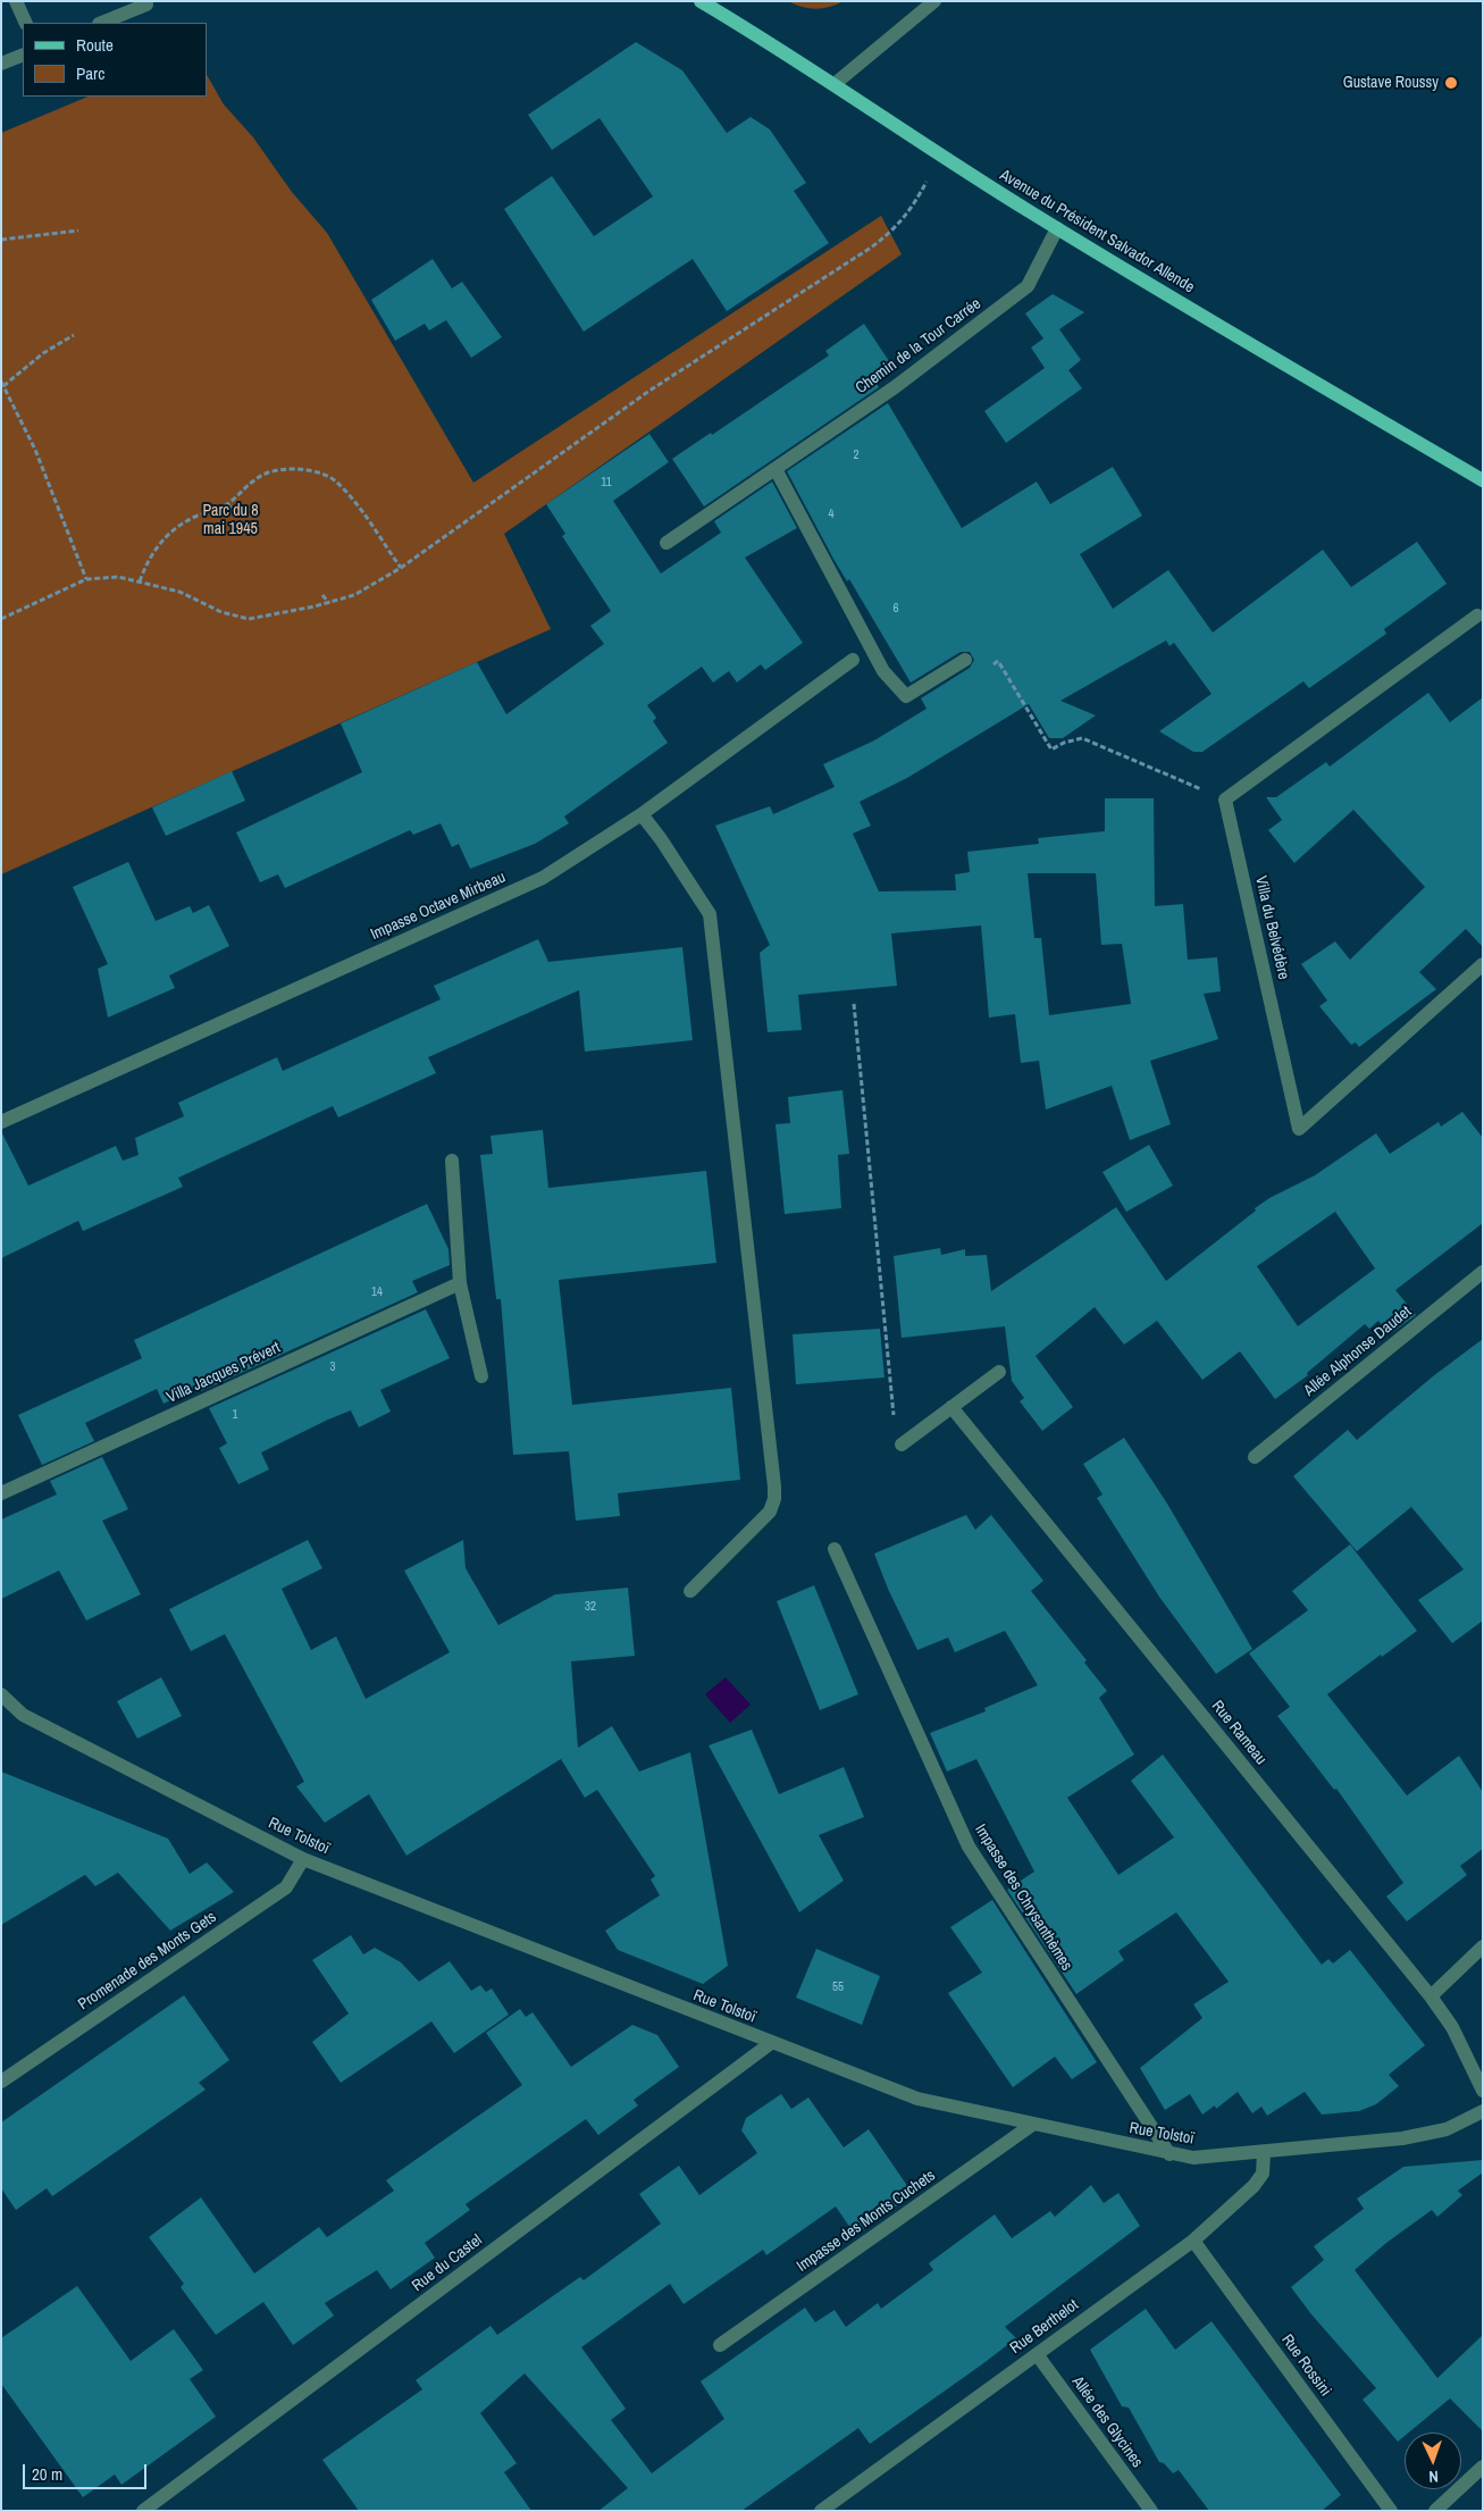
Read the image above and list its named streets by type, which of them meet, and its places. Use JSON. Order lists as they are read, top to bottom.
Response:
{
  "streets": {
    "main road": ["Avenue du Président Salvador Allende"],
    "street": [
      "Chemin de la Tour Carrée",
      "Impasse Octave Mirbeau",
      "Villa du Belvédère",
      "Allée Alphonse Daudet",
      "Villa Jacques Prévert",
      "Rue Rameau",
      "Rue Tolstoï",
      "Impasse des Chrysanthèmes",
      "Promenade des Monts Gets",
      "Impasse des Monts Cuchets",
      "Rue du Castel",
      "Rue Berthelot",
      "Rue Rossini",
      "Allée des Glycines"
    ]
  },
  "crossings": [
    ["Avenue du Président Salvador Allende", "Chemin de la Tour Carrée"],
    ["Rue Tolstoï", "Impasse des Chrysanthèmes"],
    ["Rue Tolstoï", "Promenade des Monts Gets"],
    ["Rue Tolstoï", "Impasse des Monts Cuchets"],
    ["Rue Tolstoï", "Rue du Castel"],
    ["Rue Tolstoï", "Rue Berthelot"],
    ["Rue Berthelot", "Rue Rossini"],
    ["Rue Berthelot", "Allée des Glycines"]
  ],
  "parks": ["Parc du 8 mai 1945"],
  "places": ["Gustave Roussy"],
  "house_numbers": [
    "2",
    "11",
    "4",
    "6",
    "14",
    "3",
    "1",
    "32",
    "55"
  ],
  "legend": ["Route", "Parc"],
  "scale_bar": "20 m",
  "north": "bottom"
}
